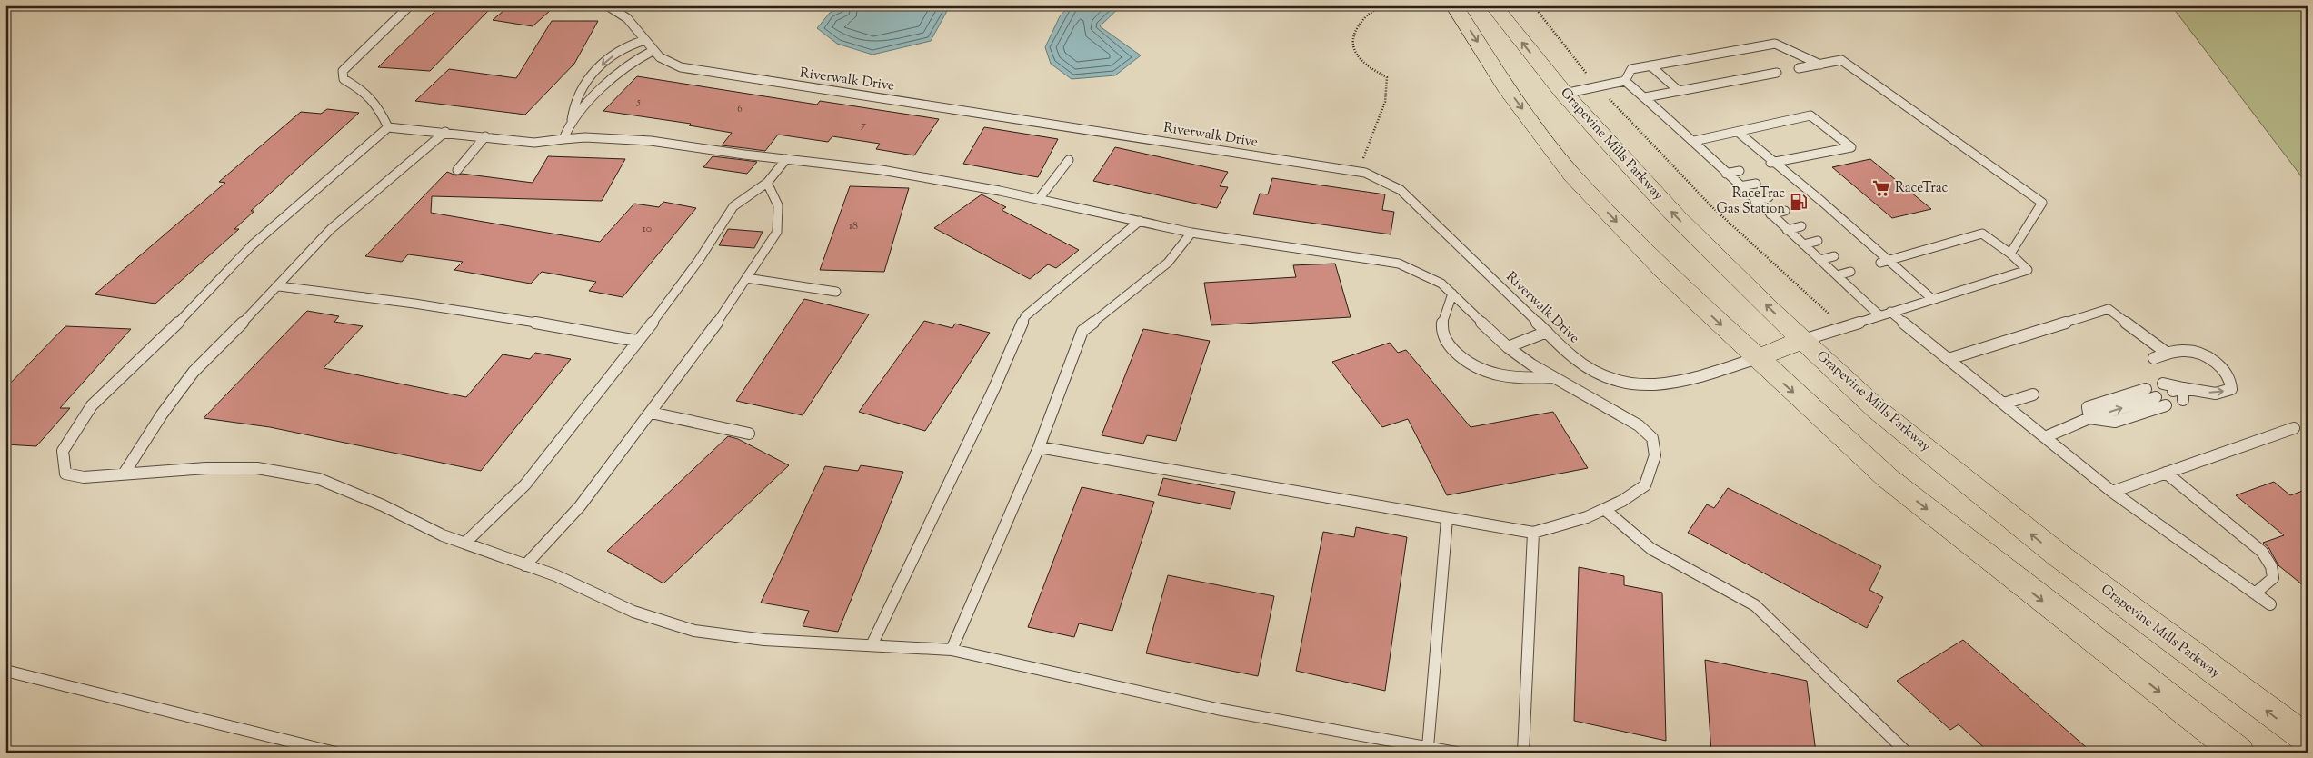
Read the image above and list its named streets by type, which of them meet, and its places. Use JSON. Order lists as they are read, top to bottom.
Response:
{
  "streets": {
    "main road": ["Grapevine Mills Parkway"],
    "lane": ["Riverwalk Drive"]
  },
  "places": {
    "supermarket": ["RaceTrac"],
    "fuel station": ["RaceTrac Gas Station"]
  },
  "house_numbers": [
    "5",
    "6",
    "7",
    "18",
    "10"
  ]
}
